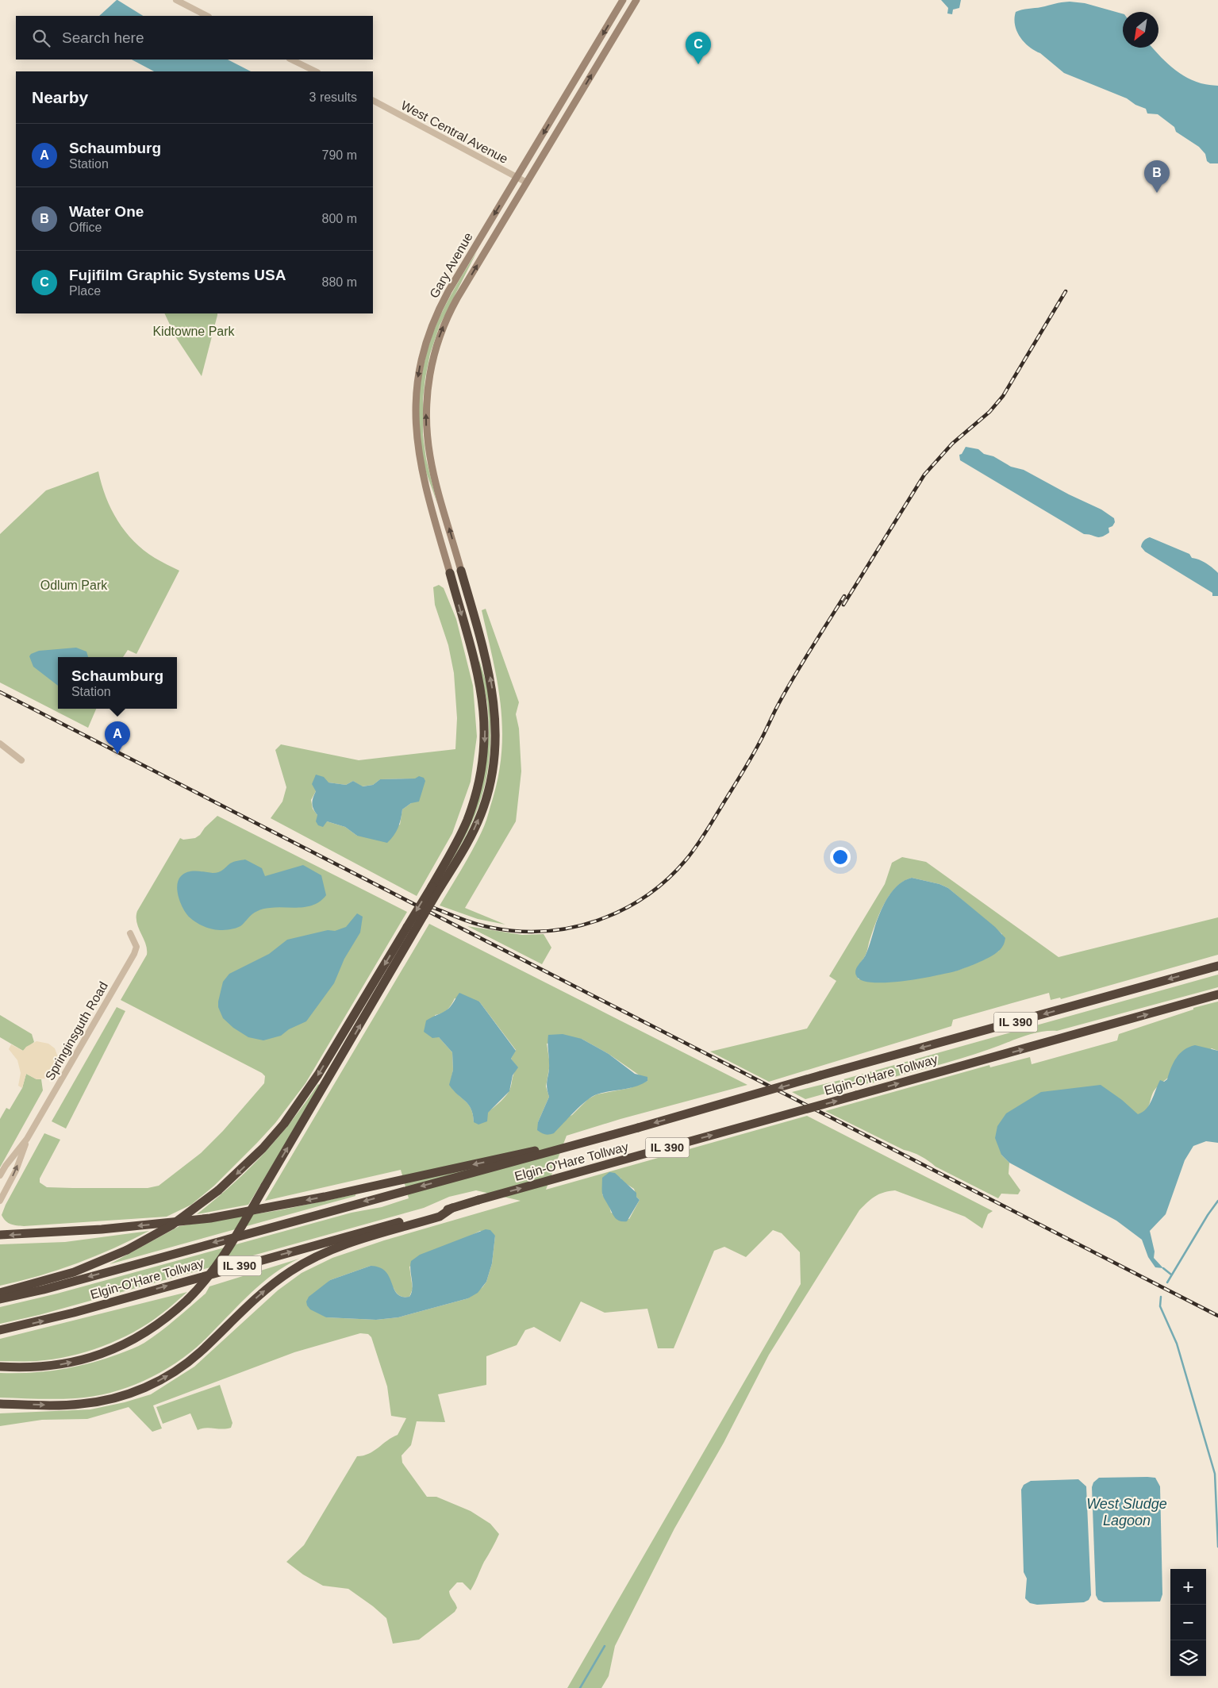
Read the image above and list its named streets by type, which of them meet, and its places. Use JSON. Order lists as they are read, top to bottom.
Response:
{
  "streets": {
    "highway": ["IL 390", "Elgin-O'Hare Tollway"],
    "main road": ["Gary Avenue"],
    "street": ["West Central Avenue", "Springinsguth Road"]
  },
  "crossings": [
    ["West Central Avenue", "Gary Avenue"]
  ],
  "water": ["West Sludge Lagoon"],
  "parks": ["Kidtowne Park", "Odlum Park"],
  "north": "bottom left",
  "page": {
    "search": "Search here",
    "pins": ["C", "B", "A"],
    "heading": ["Nearby", "3 results"],
    "list": [
      {
        "mark": "A",
        "name": "Schaumburg",
        "note": "Station",
        "value": "790 m"
      },
      {
        "mark": "B",
        "name": "Water One",
        "note": "Office",
        "value": "800 m"
      },
      {
        "mark": "C",
        "name": "Fujifilm Graphic Systems USA",
        "note": "Place",
        "value": "880 m"
      }
    ],
    "popup": ["Schaumburg", "Station"],
    "map_buttons": ["+", "−"]
  }
}
